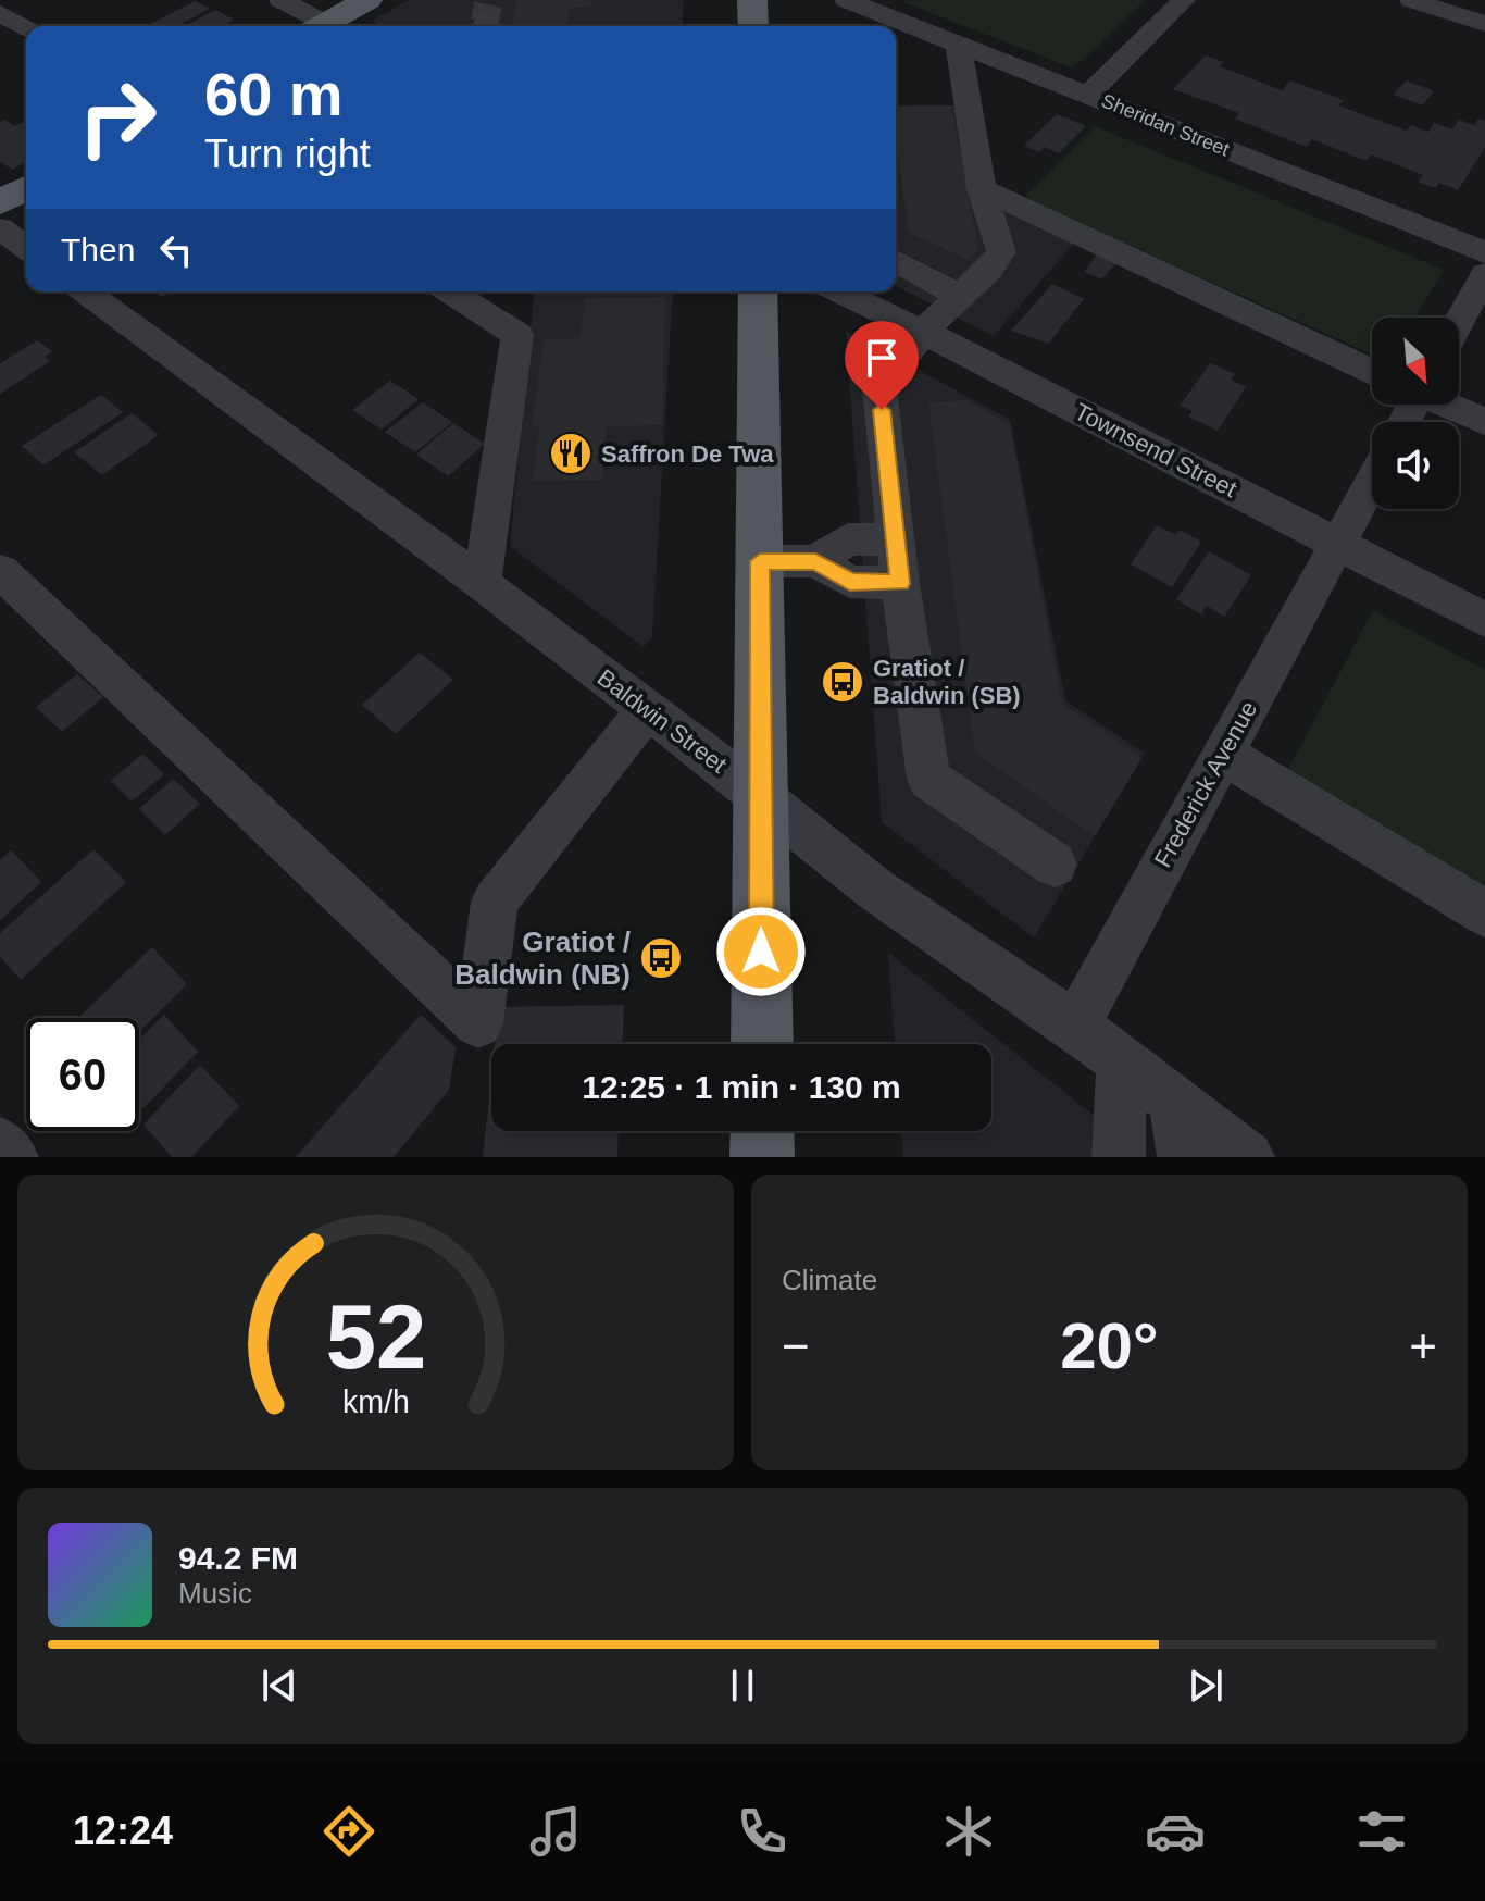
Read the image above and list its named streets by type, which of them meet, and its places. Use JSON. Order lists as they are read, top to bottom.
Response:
{
  "streets": {
    "street": [
      "Sheridan Street",
      "Townsend Street",
      "Baldwin Street",
      "Frederick Avenue"
    ]
  },
  "crossings": [
    ["Townsend Street", "Frederick Avenue"],
    ["Baldwin Street", "Frederick Avenue"]
  ],
  "places": {
    "restaurant": ["Saffron De Twa"],
    "bus stop": ["Gratiot / Baldwin (SB)", "Gratiot / Baldwin (NB)"]
  },
  "north": "bottom right",
  "page": {
    "turn": ["60 m", "Turn right"],
    "then": "Then",
    "limit": "60",
    "trip": "12:25 · 1 min · 130 m",
    "tile": "Climate",
    "heat": ["−", "20°", "+"],
    "song": ["94.2 FM", "Music"],
    "tabs": "12:24",
    "gauge": ["52", "km/h"]
  }
}
